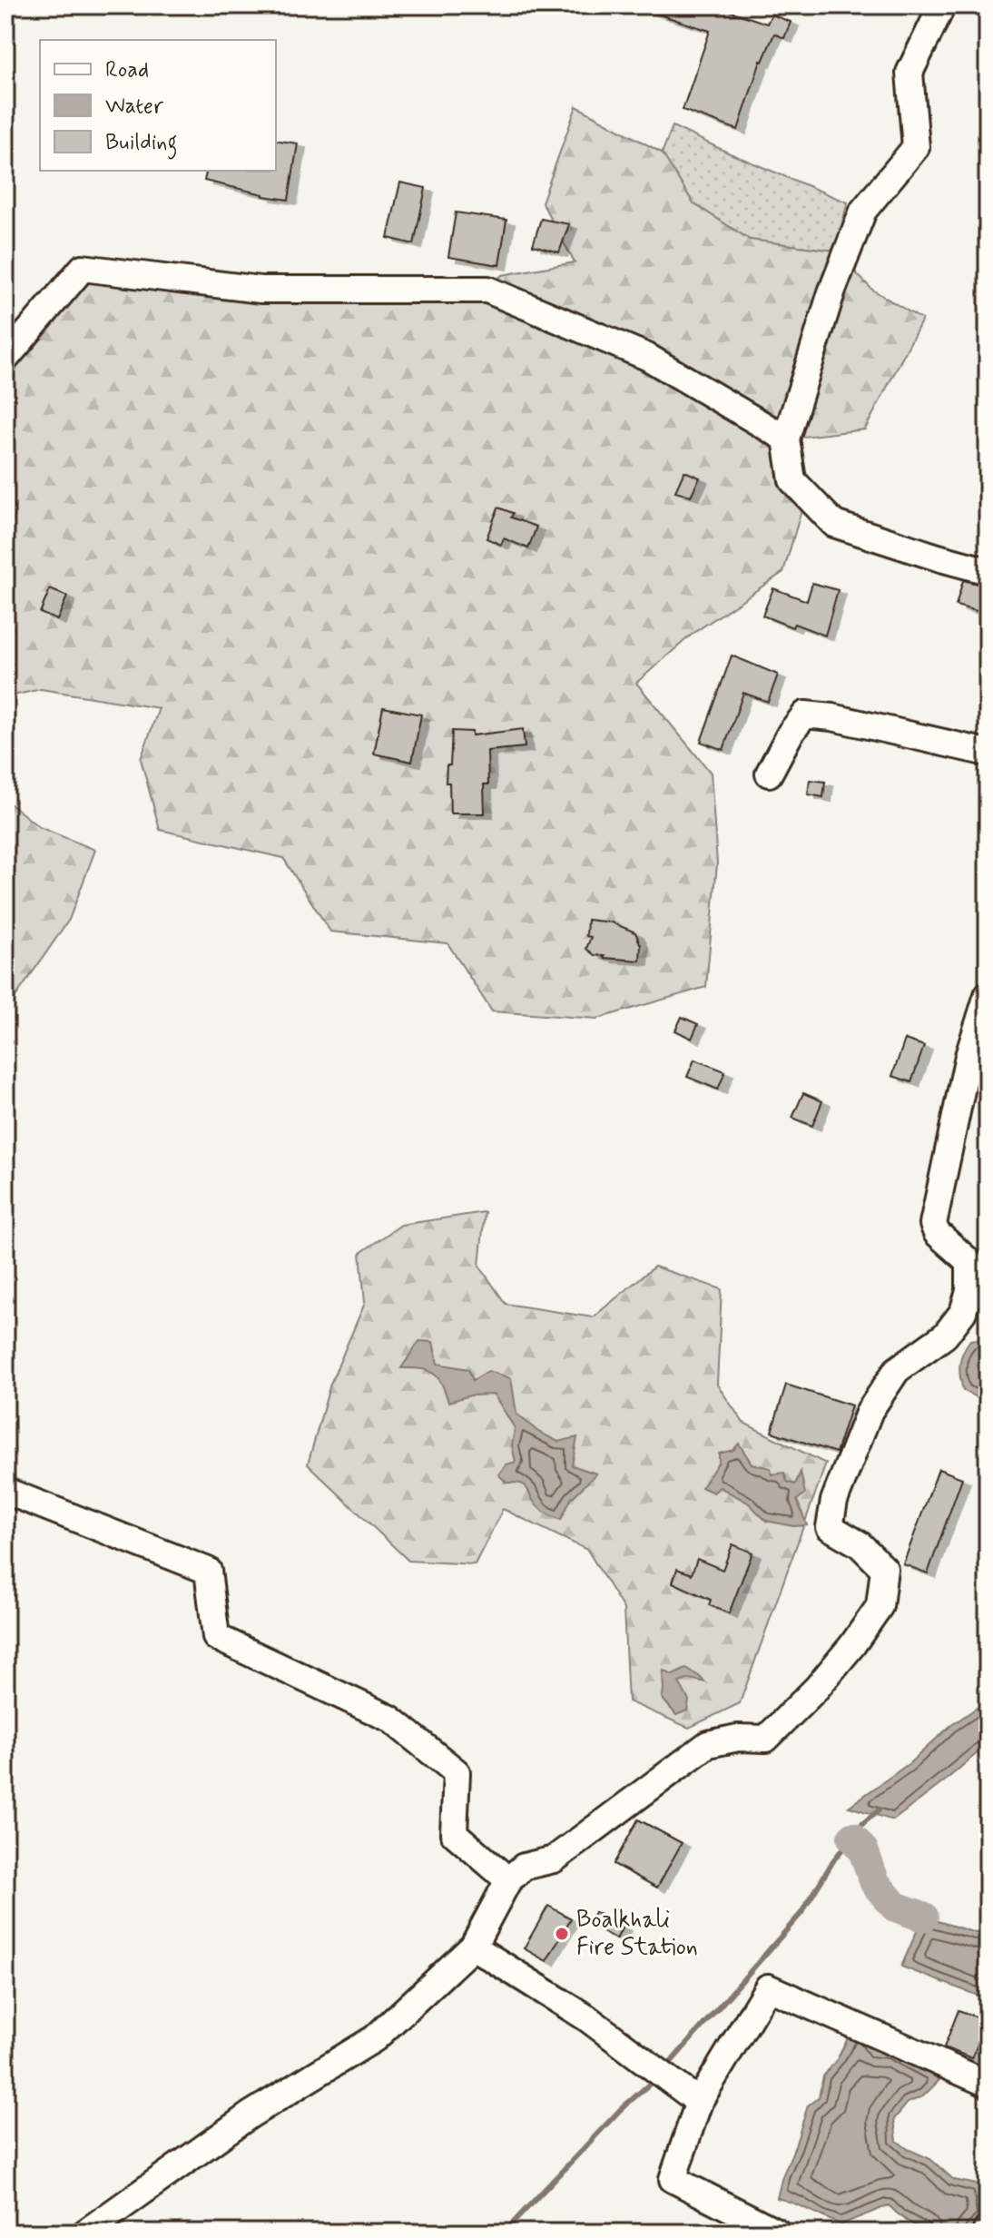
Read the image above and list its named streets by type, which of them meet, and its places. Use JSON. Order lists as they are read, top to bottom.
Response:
{
  "places": ["Boalkhali Fire Station"],
  "legend": ["Road", "Water", "Building"]
}
